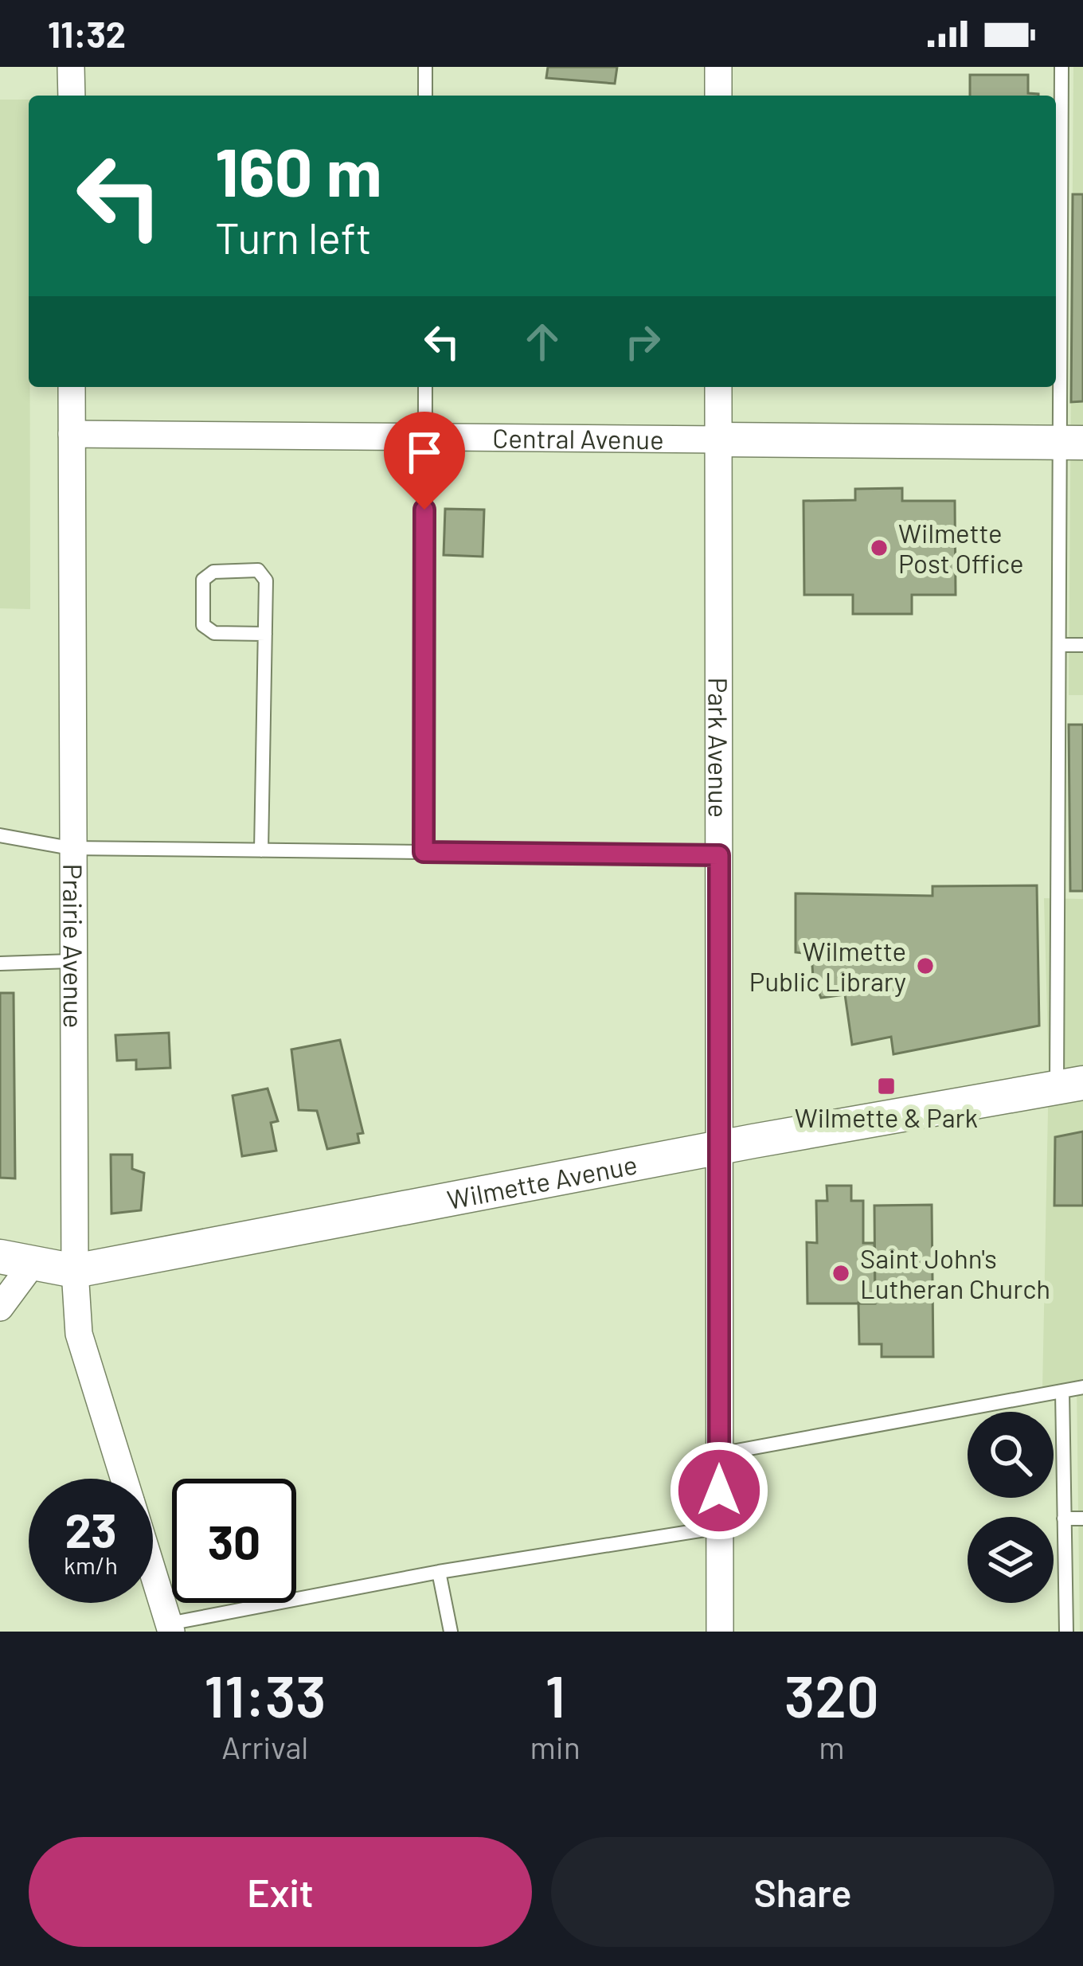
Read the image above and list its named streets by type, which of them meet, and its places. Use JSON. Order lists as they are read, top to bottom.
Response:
{
  "streets": {
    "street": [
      "Central Avenue",
      "Park Avenue",
      "Prairie Avenue",
      "Wilmette Avenue"
    ]
  },
  "crossings": [
    ["Central Avenue", "Park Avenue"],
    ["Central Avenue", "Prairie Avenue"],
    ["Park Avenue", "Wilmette Avenue"],
    ["Prairie Avenue", "Wilmette Avenue"]
  ],
  "places": {
    "other": ["Wilmette Post Office", "Wilmette Public Library", "Saint John's Lutheran Church"],
    "transit": ["Wilmette & Park"]
  },
  "page": {
    "status": "11:32",
    "turn": ["160 m", "Turn left"],
    "speed": "23 km/h",
    "limit": "30",
    "eta": [
      "11:33",
      "Arrival",
      "1",
      "min",
      "320",
      "m"
    ],
    "buttons": ["Exit", "Share"]
  }
}
